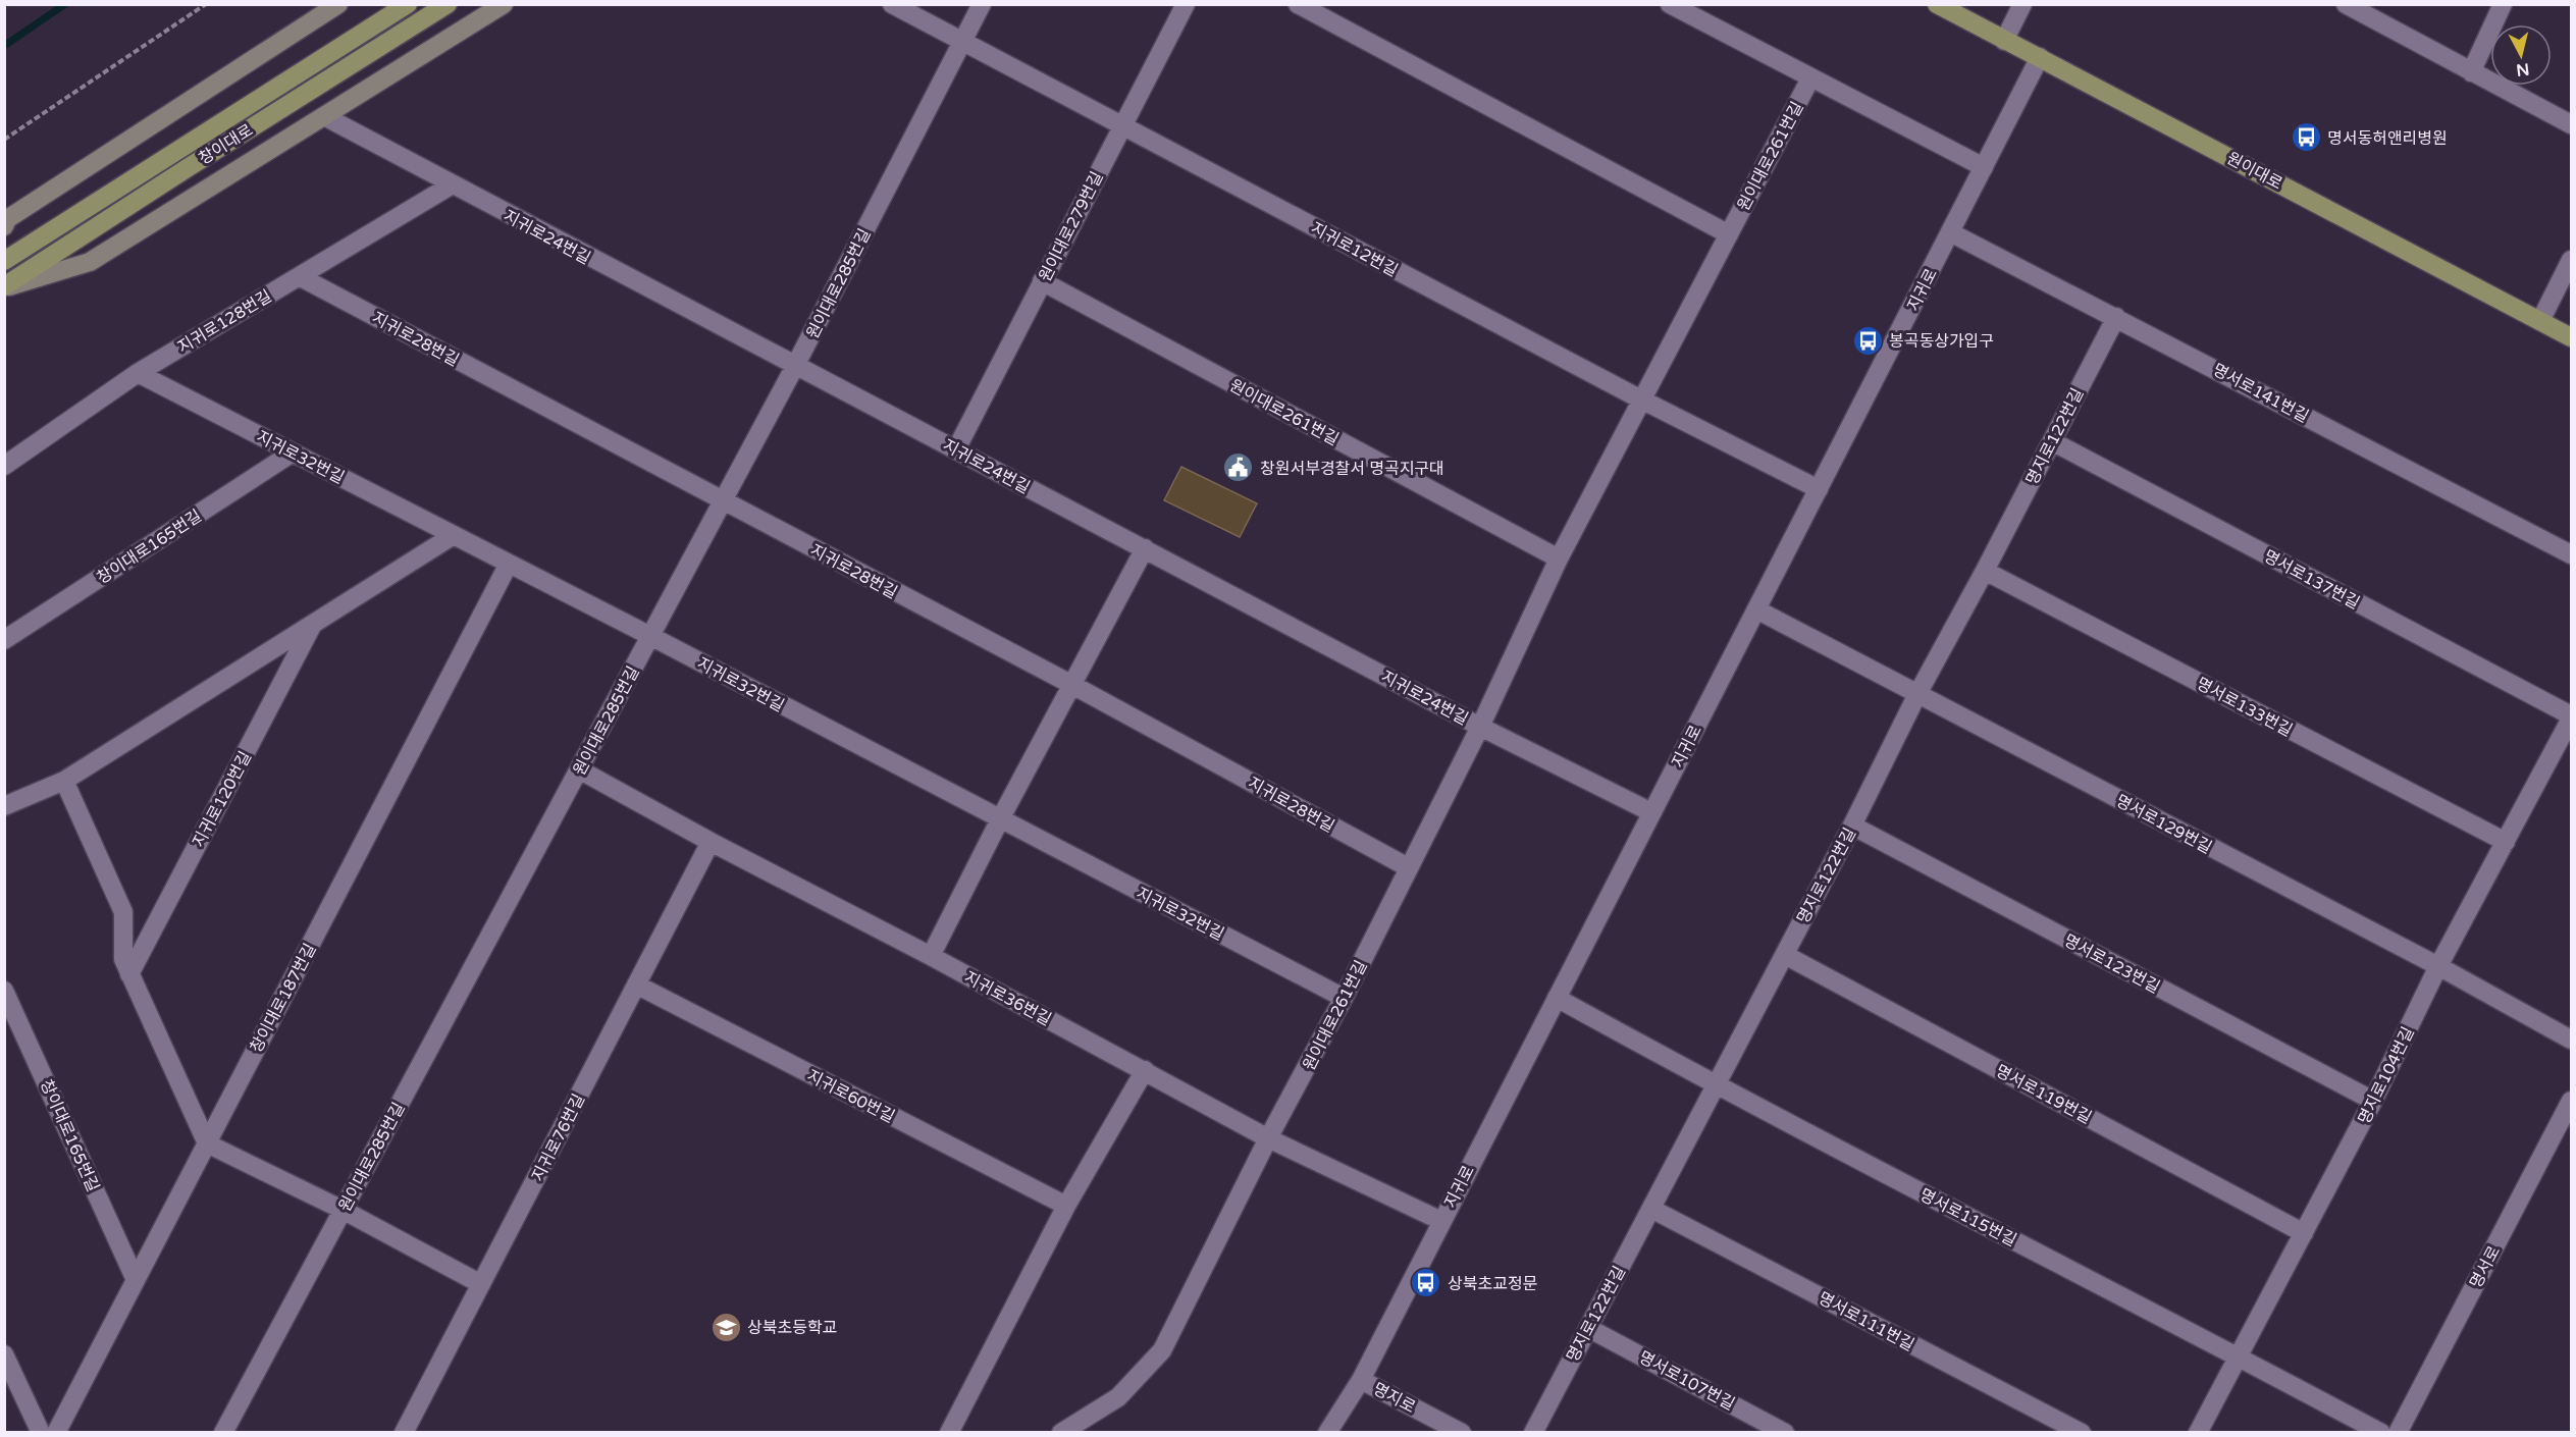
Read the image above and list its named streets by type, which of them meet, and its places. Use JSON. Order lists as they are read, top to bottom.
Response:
{
  "streets": {
    "main road": ["창이대로", "원이대로"],
    "street": [
      "원이대로261번길",
      "원이대로279번길",
      "지귀로24번길",
      "지귀로12번길",
      "원이대로285번길",
      "지귀로",
      "지귀로128번길",
      "지귀로28번길",
      "명서로141번길",
      "명지로122번길",
      "지귀로32번길",
      "창이대로165번길",
      "명서로137번길",
      "명서로133번길",
      "지귀로120번길",
      "명서로129번길",
      "명서로123번길",
      "창이대로187번길",
      "지귀로36번길",
      "명지로104번길",
      "명서로119번길",
      "지귀로60번길",
      "지귀로76번길",
      "명서로115번길",
      "명서로",
      "명서로111번길",
      "명서로107번길",
      "명지로"
    ]
  },
  "crossings": [
    ["원이대로261번길", "원이대로279번길"],
    ["원이대로261번길", "지귀로24번길"],
    ["원이대로261번길", "지귀로12번길"],
    ["원이대로261번길", "지귀로28번길"],
    ["원이대로261번길", "지귀로32번길"],
    ["원이대로261번길", "지귀로36번길"],
    ["원이대로", "지귀로"],
    ["원이대로279번길", "지귀로24번길"],
    ["원이대로279번길", "지귀로12번길"],
    ["지귀로24번길", "원이대로285번길"],
    ["지귀로24번길", "지귀로"],
    ["지귀로24번길", "지귀로128번길"],
    ["지귀로12번길", "원이대로285번길"],
    ["지귀로12번길", "지귀로"],
    ["원이대로285번길", "지귀로28번길"],
    ["원이대로285번길", "지귀로32번길"],
    ["원이대로285번길", "지귀로36번길"],
    ["지귀로", "명서로141번길"],
    ["지귀로", "명서로129번길"],
    ["지귀로", "지귀로36번길"],
    ["지귀로", "명서로115번길"],
    ["지귀로", "명지로"],
    ["지귀로128번길", "지귀로28번길"],
    ["지귀로128번길", "지귀로32번길"],
    ["명서로141번길", "명지로122번길"],
    ["명지로122번길", "명서로137번길"],
    ["명지로122번길", "명서로133번길"],
    ["명지로122번길", "명서로129번길"],
    ["명지로122번길", "명서로123번길"],
    ["명지로122번길", "명서로119번길"],
    ["명지로122번길", "명서로115번길"],
    ["명지로122번길", "명서로111번길"],
    ["명지로122번길", "명서로107번길"],
    ["지귀로32번길", "창이대로165번길"],
    ["지귀로32번길", "창이대로187번길"],
    ["창이대로165번길", "창이대로187번길"],
    ["명서로137번길", "명지로104번길"],
    ["명서로133번길", "명지로104번길"],
    ["명서로129번길", "명지로104번길"],
    ["명서로123번길", "명지로104번길"],
    ["지귀로36번길", "지귀로76번길"],
    ["명지로104번길", "명서로119번길"],
    ["명지로104번길", "명서로115번길"],
    ["지귀로60번길", "지귀로76번길"]
  ],
  "places": {
    "bus stop": ["명서동허앤리병원", "봉곡동상가입구", "상북초교정문"],
    "public building": ["창원서부경찰서 명곡지구대"],
    "school or university": ["상북초등학교"]
  },
  "north": "bottom"
}
